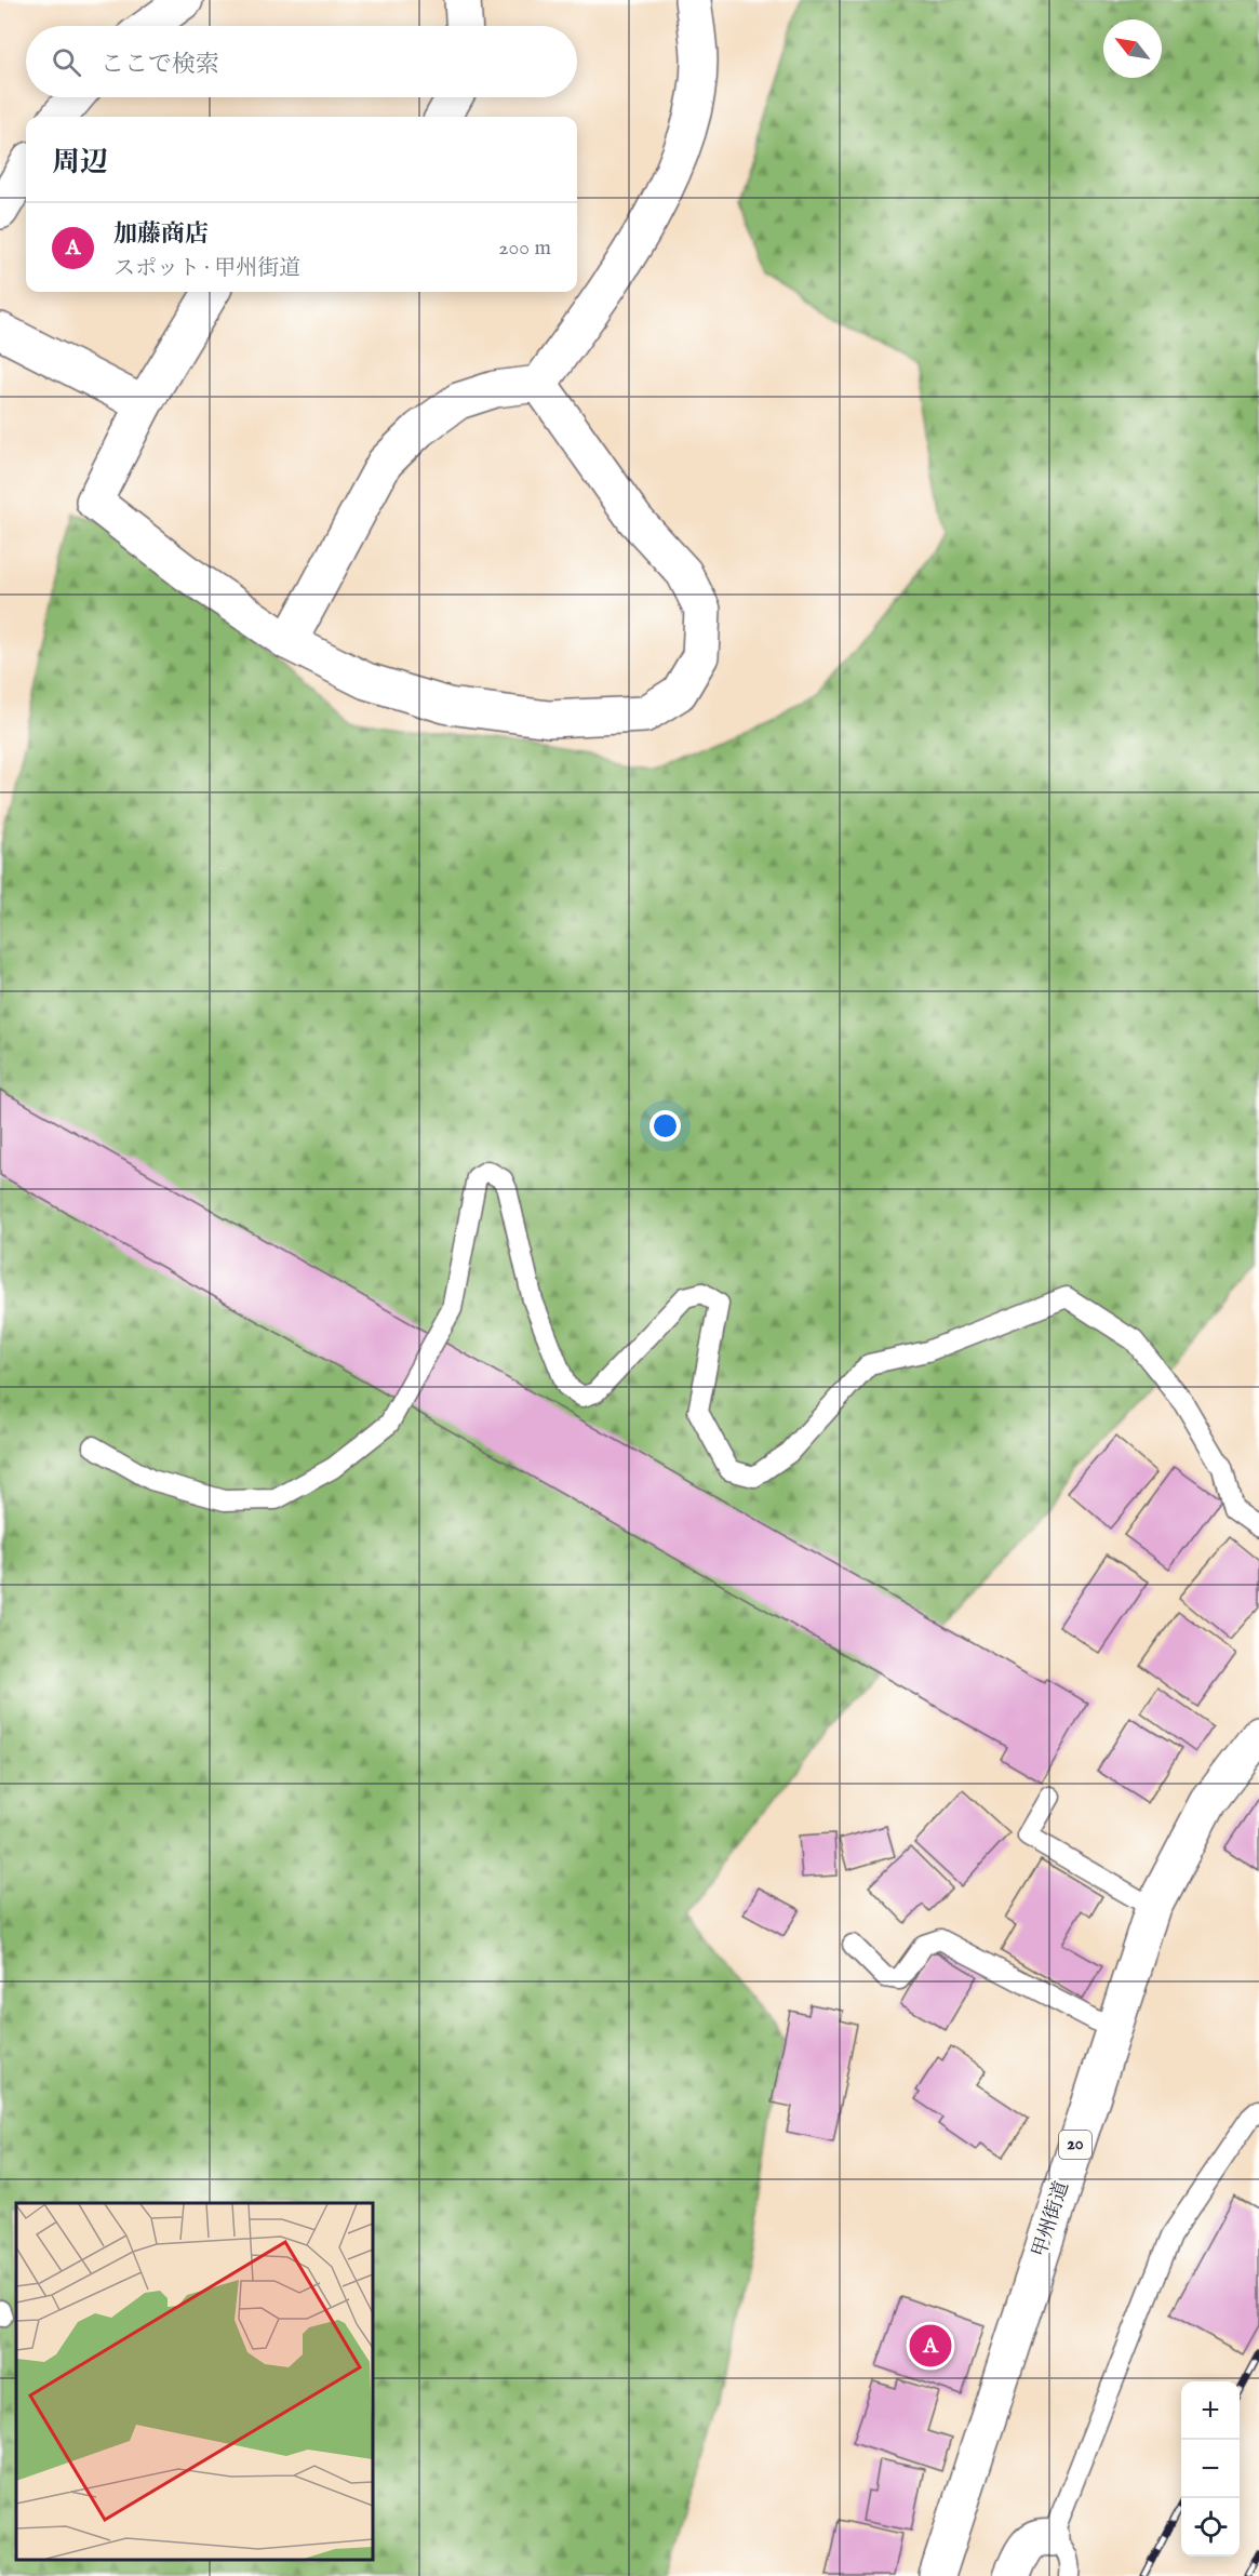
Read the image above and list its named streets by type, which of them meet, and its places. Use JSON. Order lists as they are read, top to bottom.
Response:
{
  "streets": {
    "main road": ["20", "甲州街道"]
  },
  "north": "top left",
  "page": {
    "search": "ここで検索",
    "heading": "周辺",
    "list": [
      {
        "mark": "A",
        "name": "加藤商店",
        "note": "スポット · 甲州街道",
        "value": "200 m"
      }
    ],
    "pins": "A",
    "map_buttons": ["+", "−"]
  }
}
